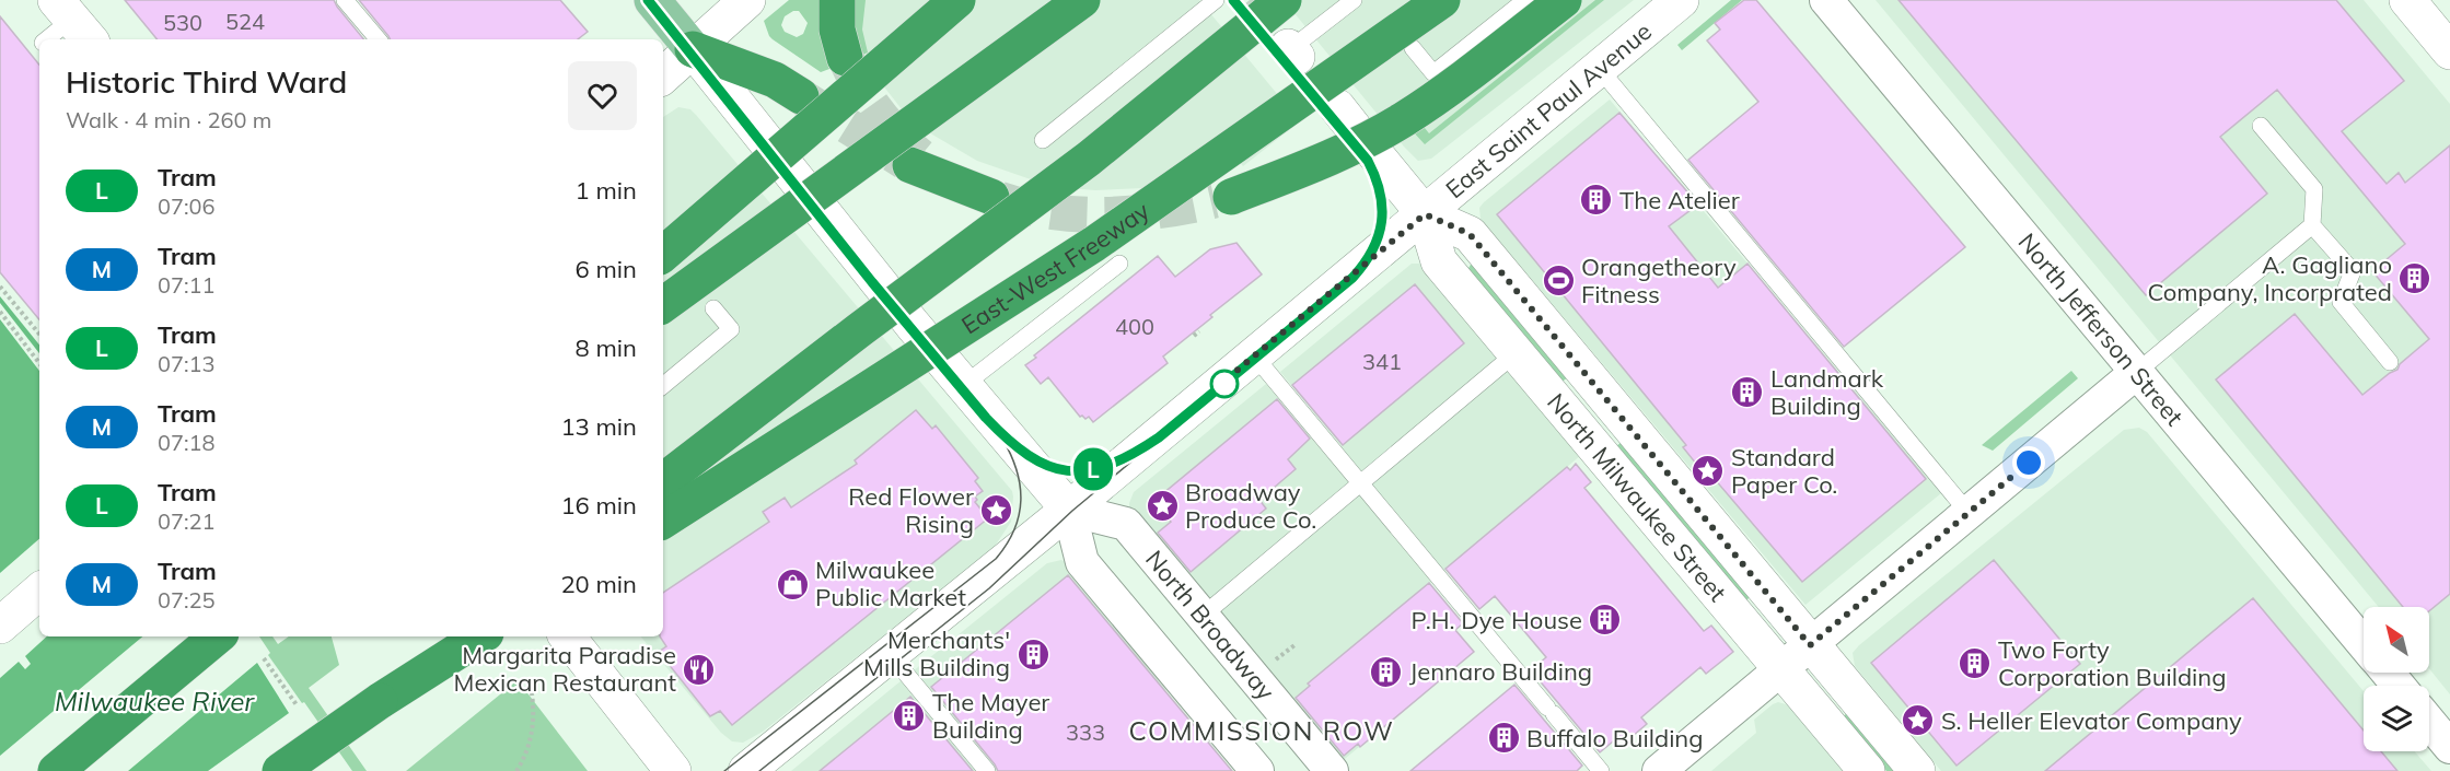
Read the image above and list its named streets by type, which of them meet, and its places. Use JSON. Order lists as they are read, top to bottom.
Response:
{
  "streets": {
    "highway": ["East-West Freeway"],
    "main road": ["East Saint Paul Avenue", "North Milwaukee Street"],
    "street": ["North Jefferson Street", "North Broadway"]
  },
  "crossings": [
    ["East Saint Paul Avenue", "North Milwaukee Street"],
    ["East Saint Paul Avenue", "North Broadway"]
  ],
  "districts": ["COMMISSION ROW"],
  "water": ["Milwaukee River"],
  "places": {
    "building": [
      "The Atelier",
      "A. Gagliano Company, Incorprated",
      "Landmark Building",
      "P.H. Dye House",
      "Merchants' Mills Building",
      "Two Forty Corporation Building",
      "Jennaro Building",
      "The Mayer Building",
      "Buffalo Building"
    ],
    "sports": ["Orangetheory Fitness"],
    "place": [
      "Standard Paper Co.",
      "Broadway Produce Co.",
      "Red Flower Rising",
      "S. Heller Elevator Company"
    ],
    "shop": ["Milwaukee Public Market"],
    "restaurant": ["Margarita Paradise Mexican Restaurant"]
  },
  "lines": ["tram line L"],
  "house_numbers": [
    "524",
    "530",
    "400",
    "341",
    "333"
  ],
  "north": "top left",
  "page": {
    "on_map": "L",
    "heading": ["Historic Third Ward", "Walk · 4 min · 260 m"],
    "list": [
      {
        "mark": "L",
        "name": "Tram",
        "note": "07:06",
        "value": "1 min"
      },
      {
        "mark": "M",
        "name": "Tram",
        "note": "07:11",
        "value": "6 min"
      },
      {
        "mark": "L",
        "name": "Tram",
        "note": "07:13",
        "value": "8 min"
      },
      {
        "mark": "M",
        "name": "Tram",
        "note": "07:18",
        "value": "13 min"
      },
      {
        "mark": "L",
        "name": "Tram",
        "note": "07:21",
        "value": "16 min"
      },
      {
        "mark": "M",
        "name": "Tram",
        "note": "07:25",
        "value": "20 min"
      }
    ]
  }
}
